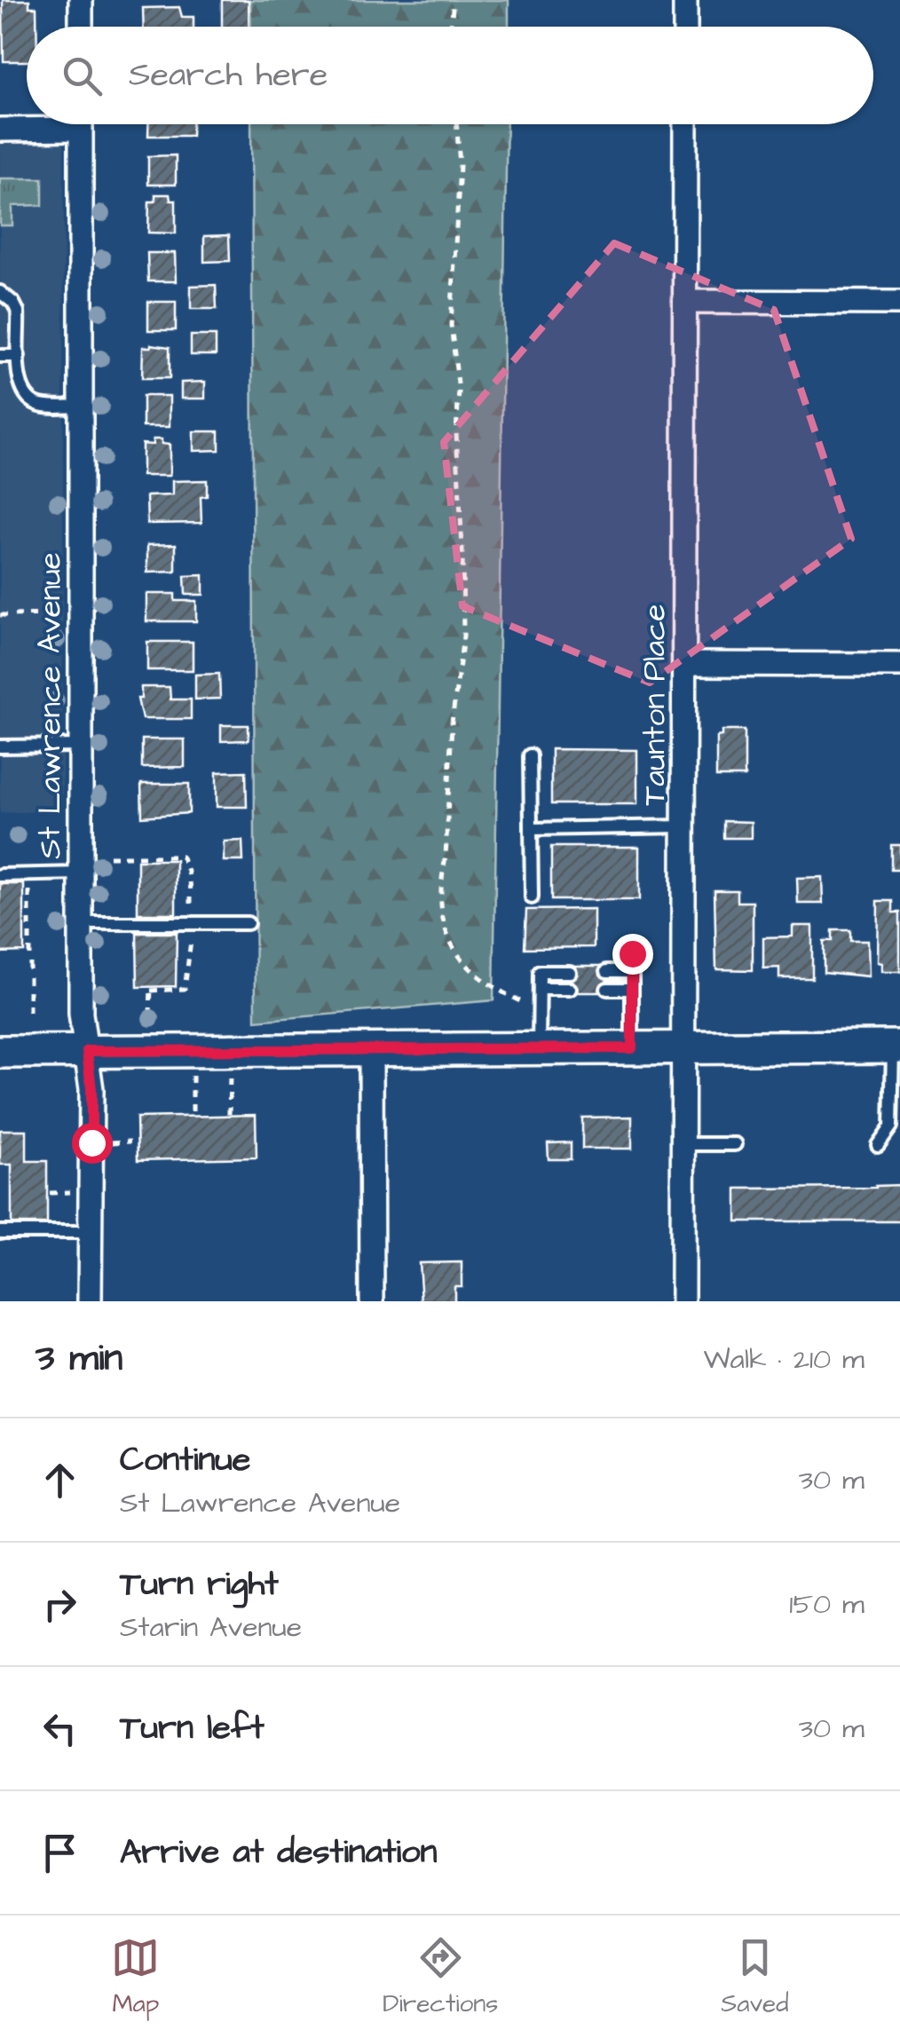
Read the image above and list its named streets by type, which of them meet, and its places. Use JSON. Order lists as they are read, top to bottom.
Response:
{
  "streets": {
    "street": ["Taunton Place", "St Lawrence Avenue"]
  },
  "page": {
    "search": "Search here",
    "heading": ["3 min", "Walk · 210 m"],
    "list": [
      ["Continue", "St Lawrence Avenue", "30 m"],
      ["Turn right", "Starin Avenue", "150 m"],
      ["Turn left", "30 m"],
      "Arrive at destination"
    ],
    "nav": ["Map", "Directions", "Saved"]
  }
}
